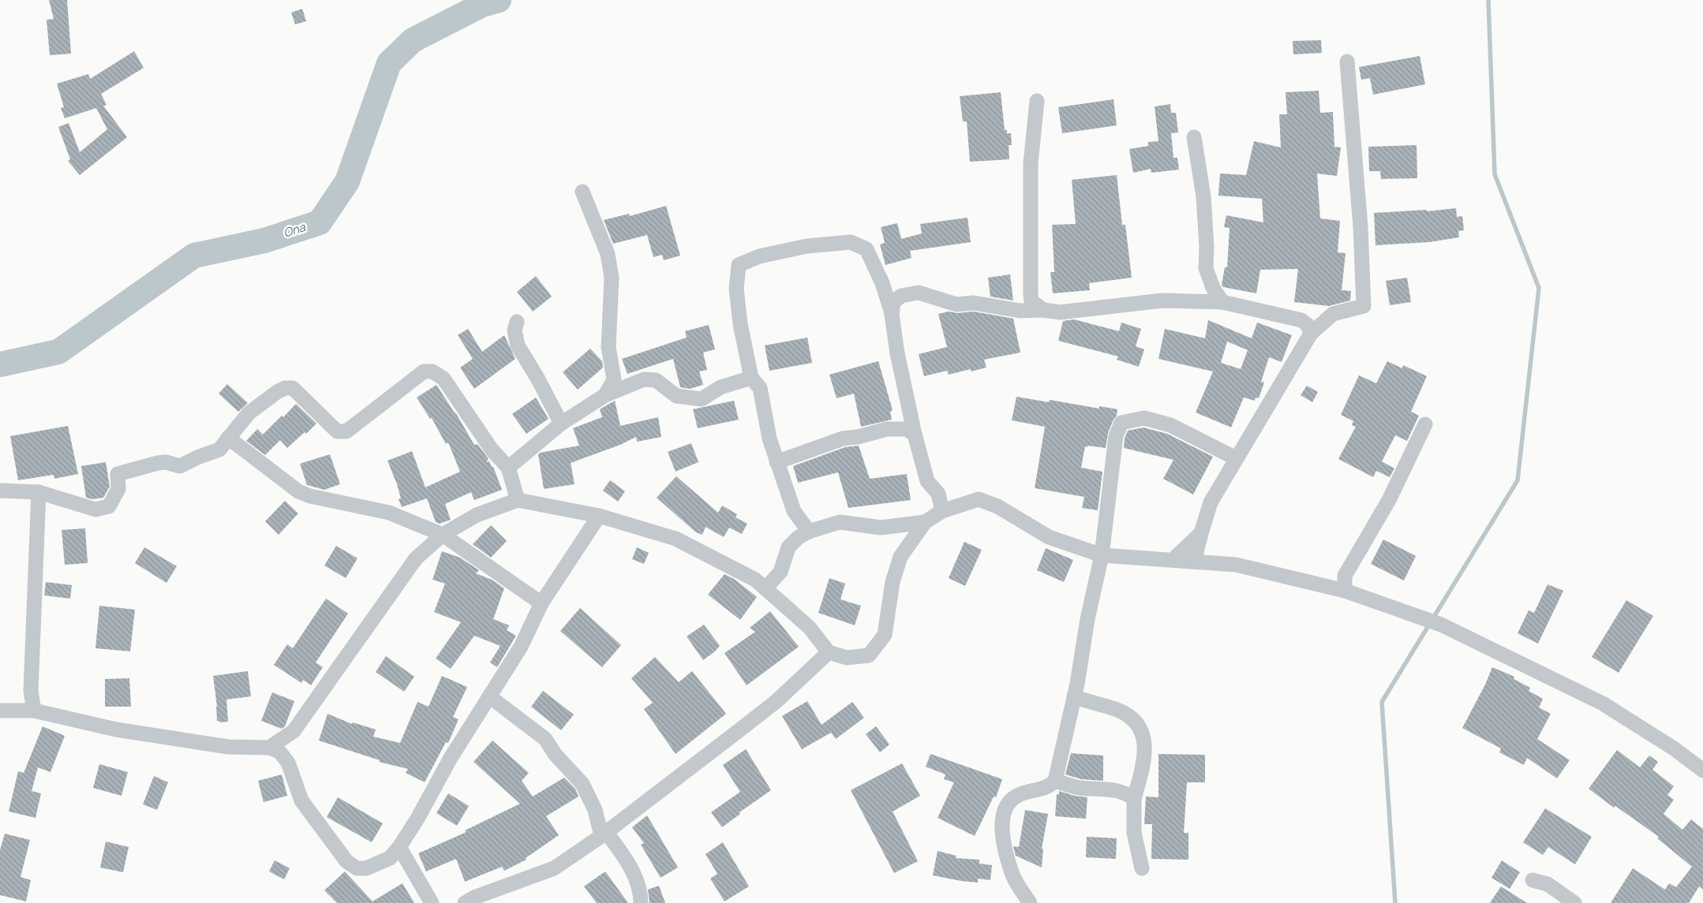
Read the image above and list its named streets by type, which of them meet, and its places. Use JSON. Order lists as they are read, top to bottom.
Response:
{
  "water": ["Ona"]
}
